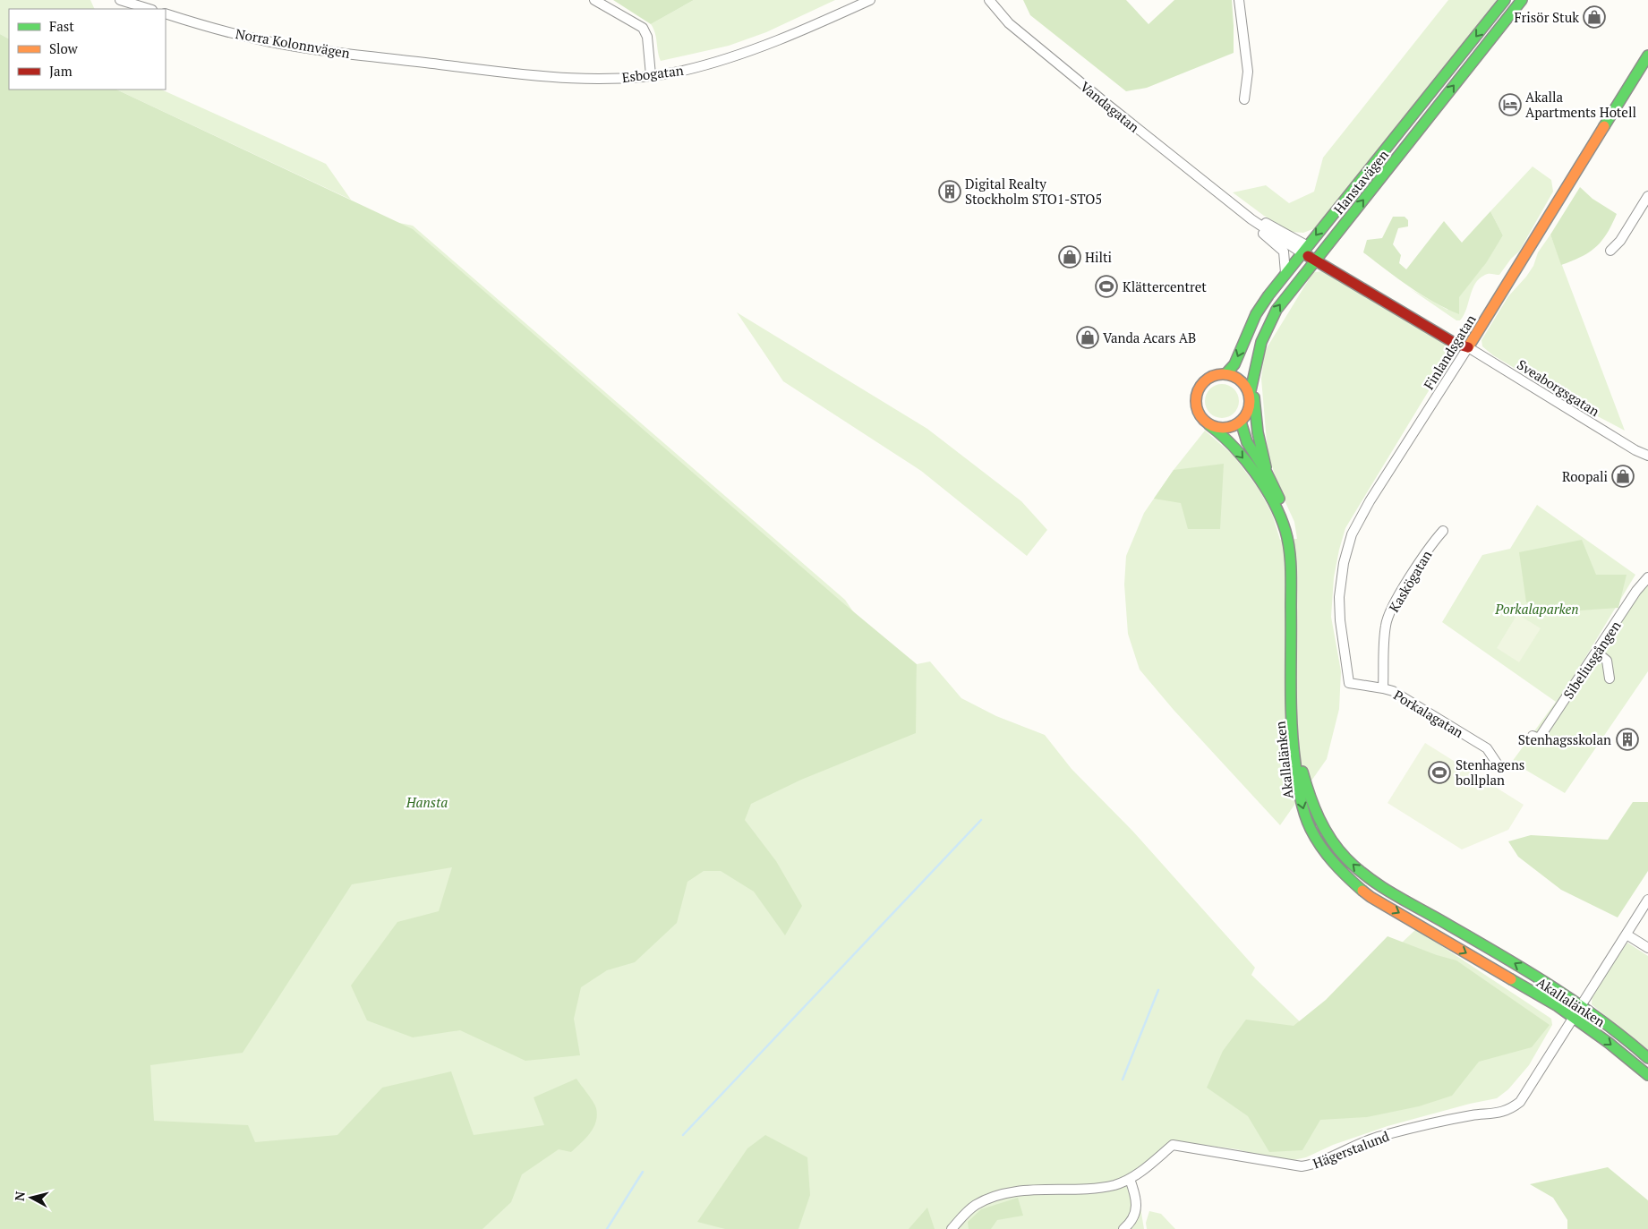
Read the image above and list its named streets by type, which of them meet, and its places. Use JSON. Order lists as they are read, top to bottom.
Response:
{
  "streets": {
    "main road": [
      "Hanstavägen",
      "Finlandsgatan",
      "Sveaborgsgatan",
      "Akallalänken"
    ],
    "street": [
      "Norra Kolonnvägen",
      "Esbogatan",
      "Vandagatan",
      "Kaskögatan",
      "Sibeliusgången",
      "Porkalagatan",
      "Hägerstalund"
    ]
  },
  "crossings": [
    ["Norra Kolonnvägen", "Esbogatan"],
    ["Vandagatan", "Hanstavägen"],
    ["Vandagatan", "Sveaborgsgatan"],
    ["Hanstavägen", "Sveaborgsgatan"],
    ["Hanstavägen", "Akallalänken"],
    ["Finlandsgatan", "Sveaborgsgatan"],
    ["Finlandsgatan", "Porkalagatan"],
    ["Kaskögatan", "Porkalagatan"],
    ["Akallalänken", "Hägerstalund"]
  ],
  "parks": ["Porkalaparken", "Hansta"],
  "places": {
    "shop": [
      "Frisör Stuk",
      "Hilti",
      "Vanda Acars AB",
      "Roopali"
    ],
    "hotel": ["Akalla Apartments Hotell"],
    "building": ["Digital Realty Stockholm STO1-STO5", "Stenhagsskolan"],
    "sports": ["Klättercentret", "Stenhagens bollplan"]
  },
  "legend": ["Fast", "Slow", "Jam"],
  "north": "left"
}
